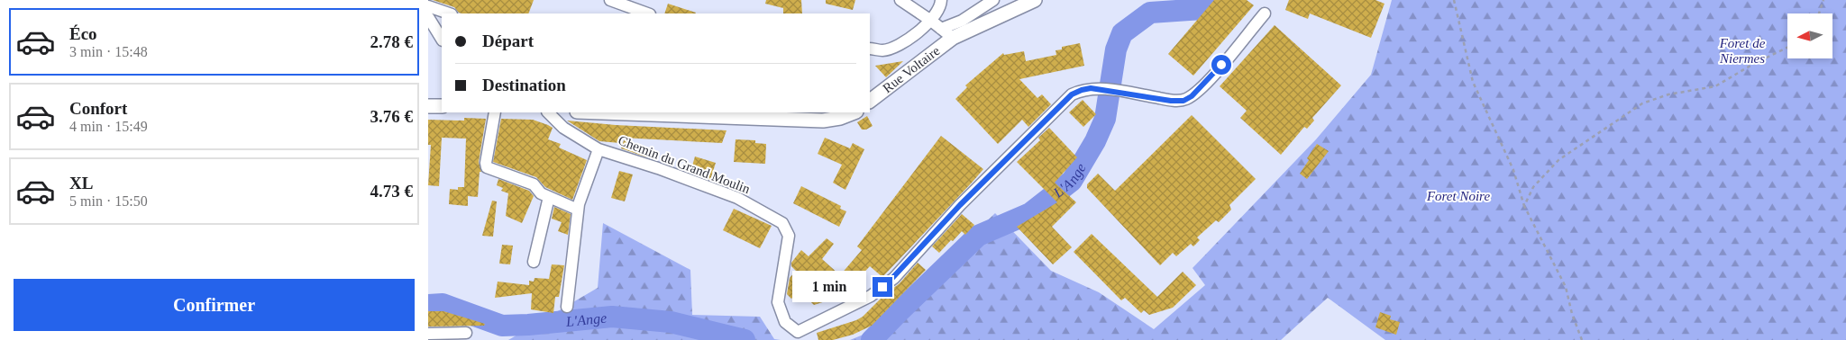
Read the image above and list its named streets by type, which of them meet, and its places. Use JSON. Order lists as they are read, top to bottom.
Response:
{
  "streets": {
    "street": ["Rue Voltaire", "Chemin du Grand Moulin"]
  },
  "water": ["L'Ange"],
  "parks": ["Foret de Niermes", "Foret Noire"],
  "north": "left",
  "page": {
    "list": [
      {
        "name": "Éco",
        "note": "3 min · 15:48",
        "value": "2.78 €"
      },
      {
        "name": "Confort",
        "note": "4 min · 15:49",
        "value": "3.76 €"
      },
      {
        "name": "XL",
        "note": "5 min · 15:50",
        "value": "4.73 €"
      }
    ],
    "banner": ["Départ", "Destination"],
    "buttons": "Confirmer",
    "bubble": "1 min"
  }
}
